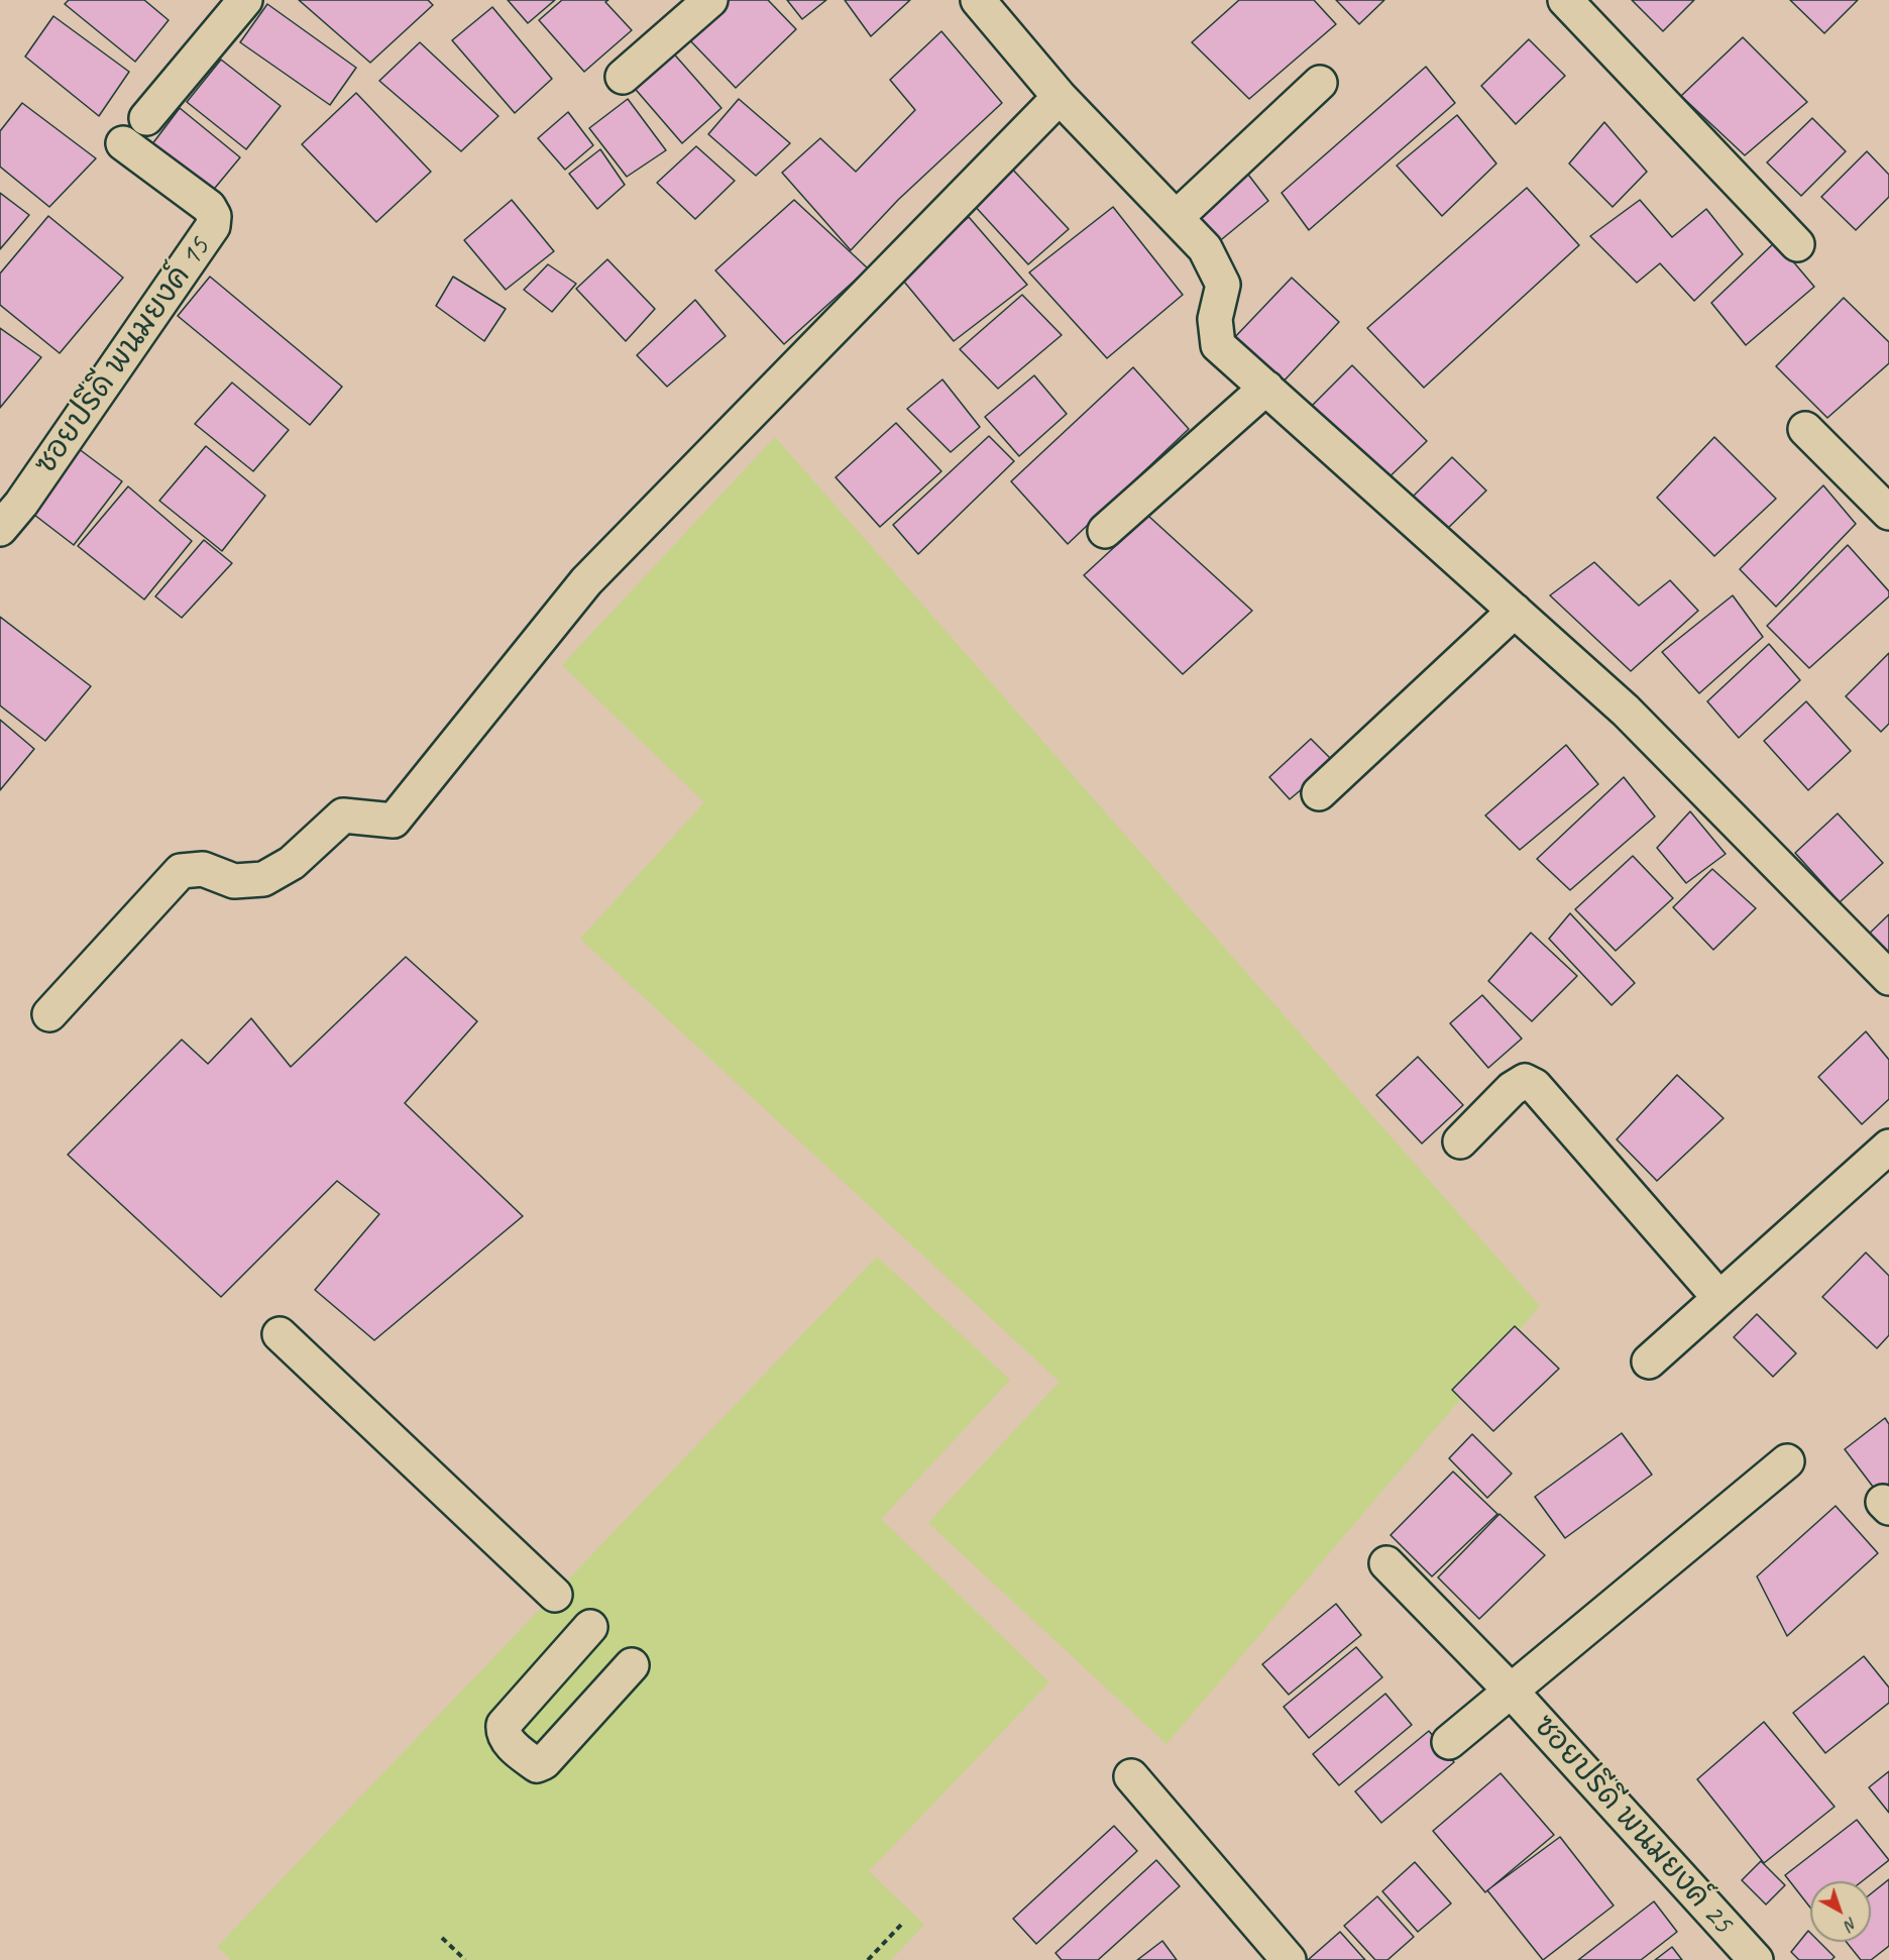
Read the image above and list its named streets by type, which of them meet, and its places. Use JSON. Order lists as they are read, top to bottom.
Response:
{
  "streets": {
    "street": ["ซอยปรีดี พนมยงค์ 15", "ซอยปรีดี พนมยงค์ 25"]
  },
  "north": "bottom right"
}
